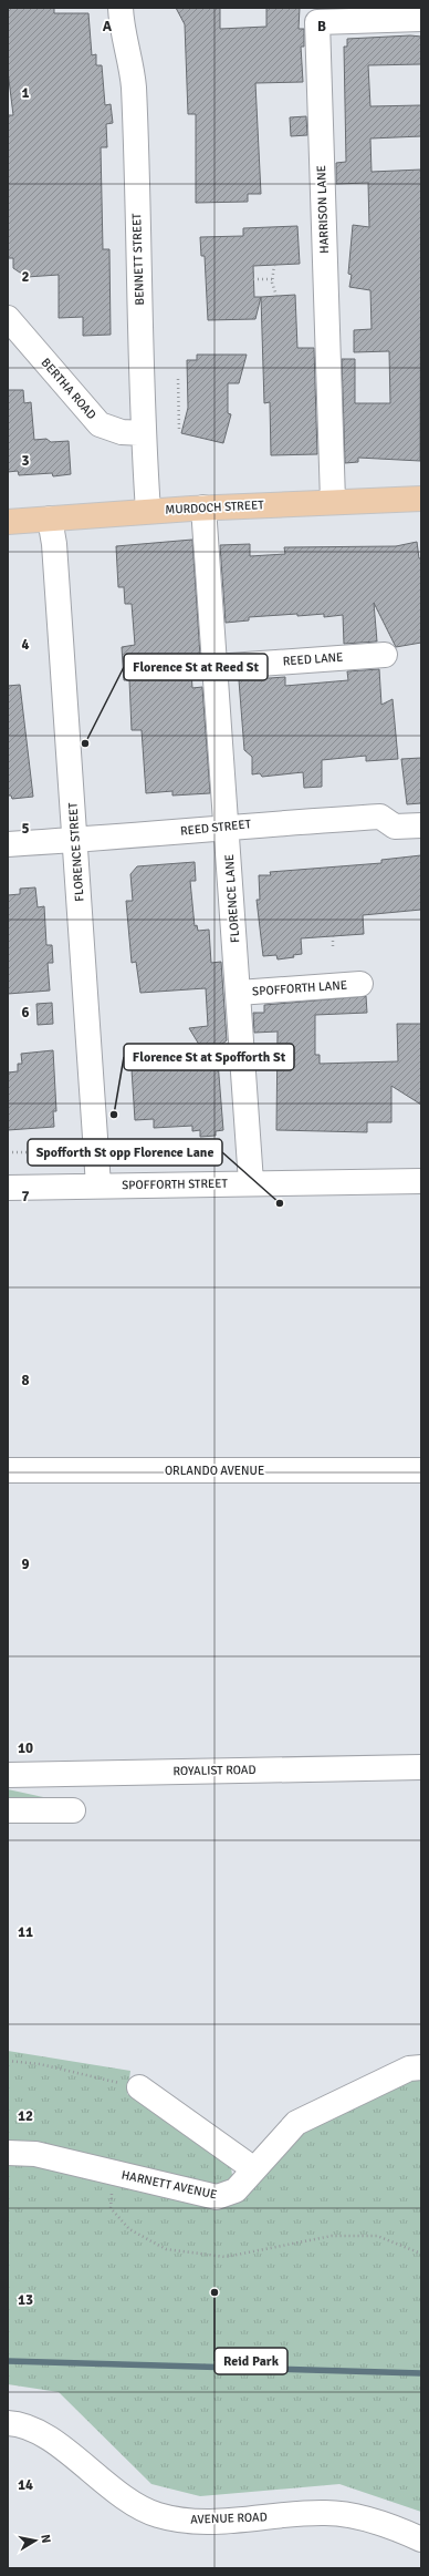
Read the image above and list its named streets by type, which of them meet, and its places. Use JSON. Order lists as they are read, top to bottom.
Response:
{
  "streets": {
    "main road": ["MURDOCH STREET"],
    "street": [
      "HARRISON LANE",
      "BENNETT STREET",
      "BERTHA ROAD",
      "REED LANE",
      "REED STREET",
      "FLORENCE STREET",
      "FLORENCE LANE",
      "SPOFFORTH LANE",
      "SPOFFORTH STREET",
      "ORLANDO AVENUE",
      "ROYALIST ROAD",
      "HARNETT AVENUE",
      "AVENUE ROAD"
    ]
  },
  "crossings": [
    ["HARRISON LANE", "MURDOCH STREET"],
    ["BENNETT STREET", "BERTHA ROAD"],
    ["BENNETT STREET", "MURDOCH STREET"],
    ["MURDOCH STREET", "FLORENCE STREET"],
    ["MURDOCH STREET", "FLORENCE LANE"],
    ["REED LANE", "FLORENCE LANE"],
    ["REED STREET", "FLORENCE STREET"],
    ["REED STREET", "FLORENCE LANE"],
    ["FLORENCE STREET", "SPOFFORTH STREET"],
    ["FLORENCE LANE", "SPOFFORTH LANE"],
    ["FLORENCE LANE", "SPOFFORTH STREET"]
  ],
  "places": [
    "Florence St at Reed St",
    "Florence St at Spofforth St",
    "Spofforth St opp Florence Lane",
    "Reid Park"
  ],
  "north": "right",
  "grid": {
    "columns": ["A", "B"],
    "rows": [
      "1",
      "2",
      "3",
      "4",
      "5",
      "6",
      "7",
      "8",
      "9",
      "10",
      "11",
      "12",
      "13",
      "14"
    ]
  }
}
